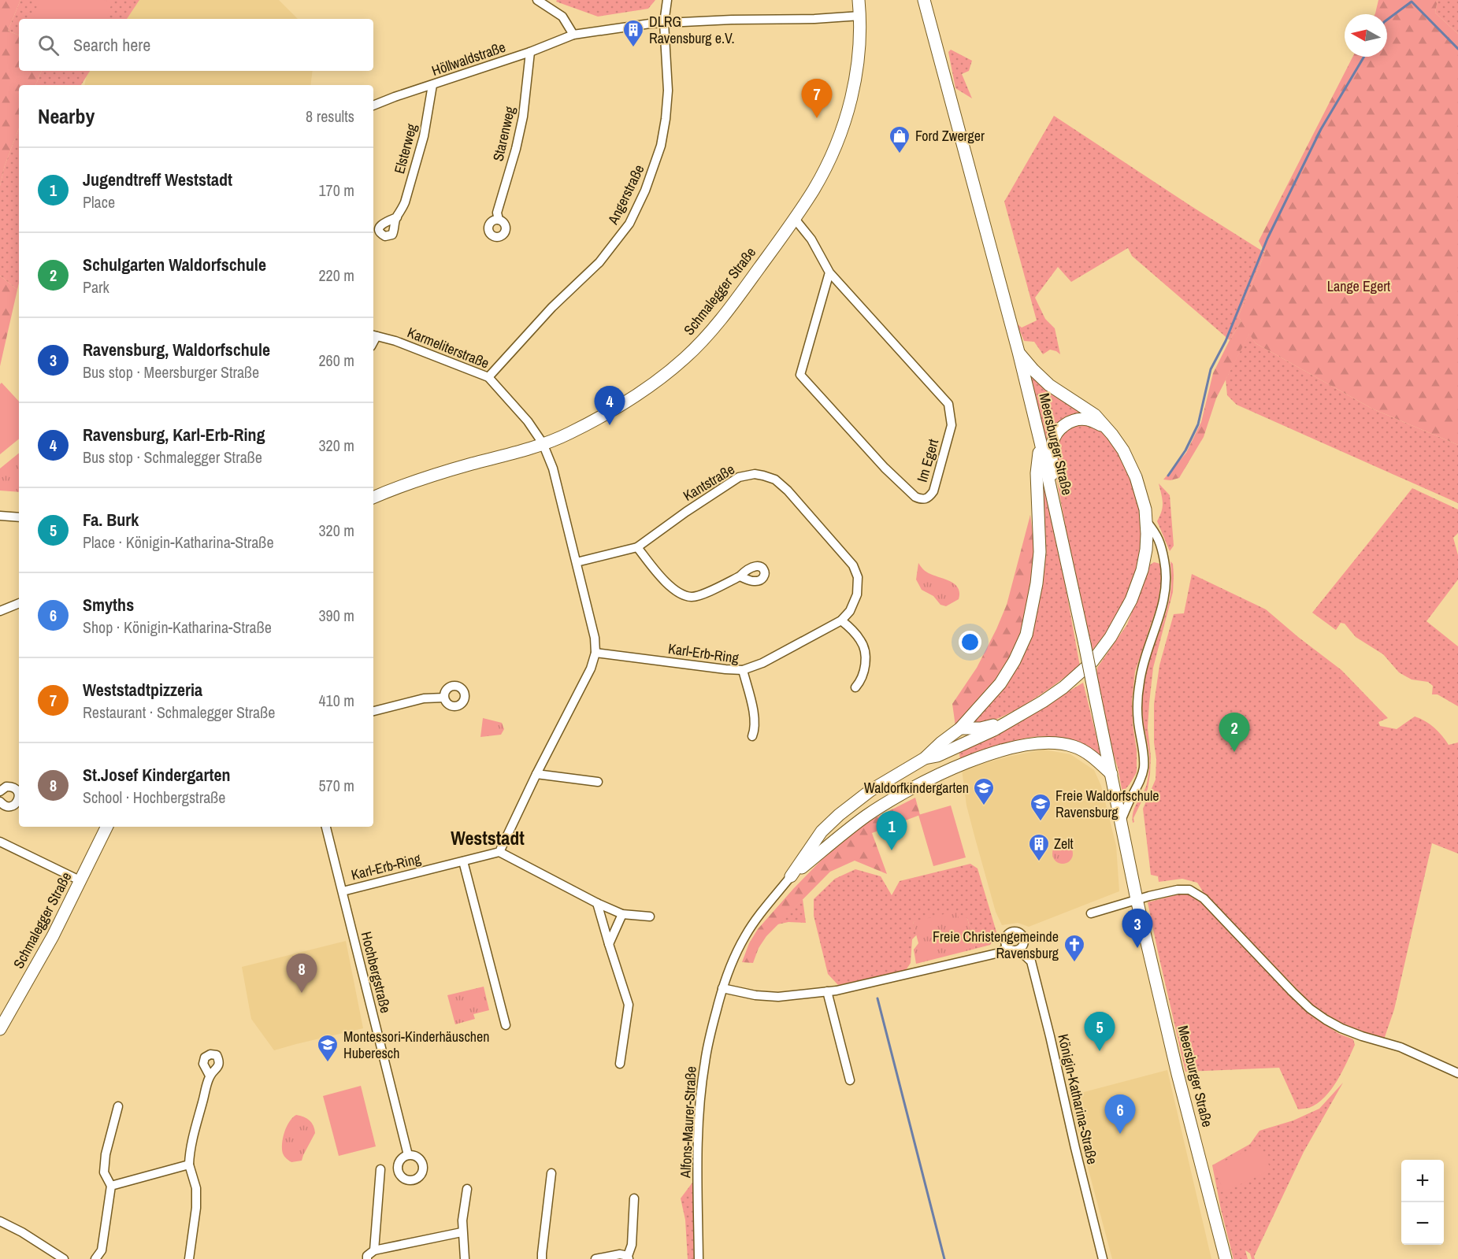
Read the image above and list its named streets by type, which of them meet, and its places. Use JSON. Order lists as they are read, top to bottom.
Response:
{
  "streets": {
    "street": [
      "Höllwaldstraße",
      "Starenweg",
      "Elsterweg",
      "Angerstraße",
      "Schmalegger Straße",
      "Karmeliterstraße",
      "Meersburger Straße",
      "Im Egert",
      "Kantstraße",
      "Karl-Erb-Ring",
      "Hochbergstraße",
      "Königin-Katharina-Straße",
      "Alfons-Maurer-Straße"
    ]
  },
  "crossings": [
    ["Höllwaldstraße", "Starenweg"],
    ["Höllwaldstraße", "Elsterweg"],
    ["Höllwaldstraße", "Angerstraße"],
    ["Höllwaldstraße", "Schmalegger Straße"],
    ["Angerstraße", "Karmeliterstraße"],
    ["Schmalegger Straße", "Karmeliterstraße"],
    ["Schmalegger Straße", "Im Egert"],
    ["Kantstraße", "Karl-Erb-Ring"],
    ["Karl-Erb-Ring", "Hochbergstraße"]
  ],
  "districts": ["Weststadt"],
  "parks": ["Lange Egert"],
  "places": {
    "building": ["DLRG Ravensburg e.V.", "Zelt"],
    "shop": ["Ford Zwerger"],
    "school or university": ["Waldorfkindergarten", "Freie Waldorfschule Ravensburg", "Montessori-Kinderhäuschen Huberesch"],
    "church": ["Freie Christengemeinde Ravensburg"]
  },
  "north": "left",
  "page": {
    "search": "Search here",
    "pins": [
      "7",
      "4",
      "2",
      "1",
      "3",
      "8",
      "5",
      "6"
    ],
    "heading": ["Nearby", "8 results"],
    "list": [
      {
        "mark": "1",
        "name": "Jugendtreff Weststadt",
        "note": "Place",
        "value": "170 m"
      },
      {
        "mark": "2",
        "name": "Schulgarten Waldorfschule",
        "note": "Park",
        "value": "220 m"
      },
      {
        "mark": "3",
        "name": "Ravensburg, Waldorfschule",
        "note": "Bus stop · Meersburger Straße",
        "value": "260 m"
      },
      {
        "mark": "4",
        "name": "Ravensburg, Karl-Erb-Ring",
        "note": "Bus stop · Schmalegger Straße",
        "value": "320 m"
      },
      {
        "mark": "5",
        "name": "Fa. Burk",
        "note": "Place · Königin-Katharina-Straße",
        "value": "320 m"
      },
      {
        "mark": "6",
        "name": "Smyths",
        "note": "Shop · Königin-Katharina-Straße",
        "value": "390 m"
      },
      {
        "mark": "7",
        "name": "Weststadtpizzeria",
        "note": "Restaurant · Schmalegger Straße",
        "value": "410 m"
      },
      {
        "mark": "8",
        "name": "St.Josef Kindergarten",
        "note": "School · Hochbergstraße",
        "value": "570 m"
      }
    ],
    "map_buttons": ["+", "−"]
  }
}
